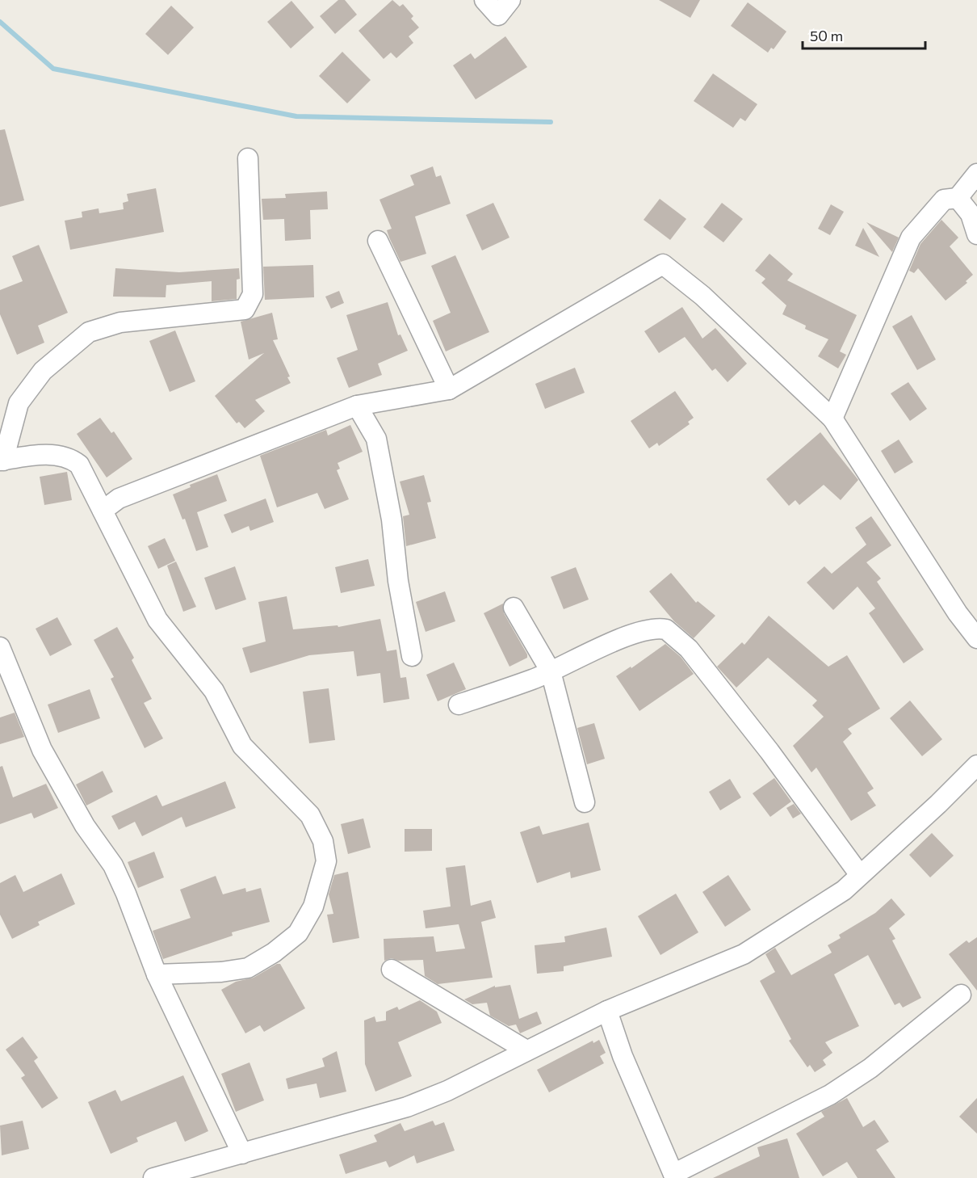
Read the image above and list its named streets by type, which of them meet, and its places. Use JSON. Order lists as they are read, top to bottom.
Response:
{
  "scale_bar": "50 m"
}
